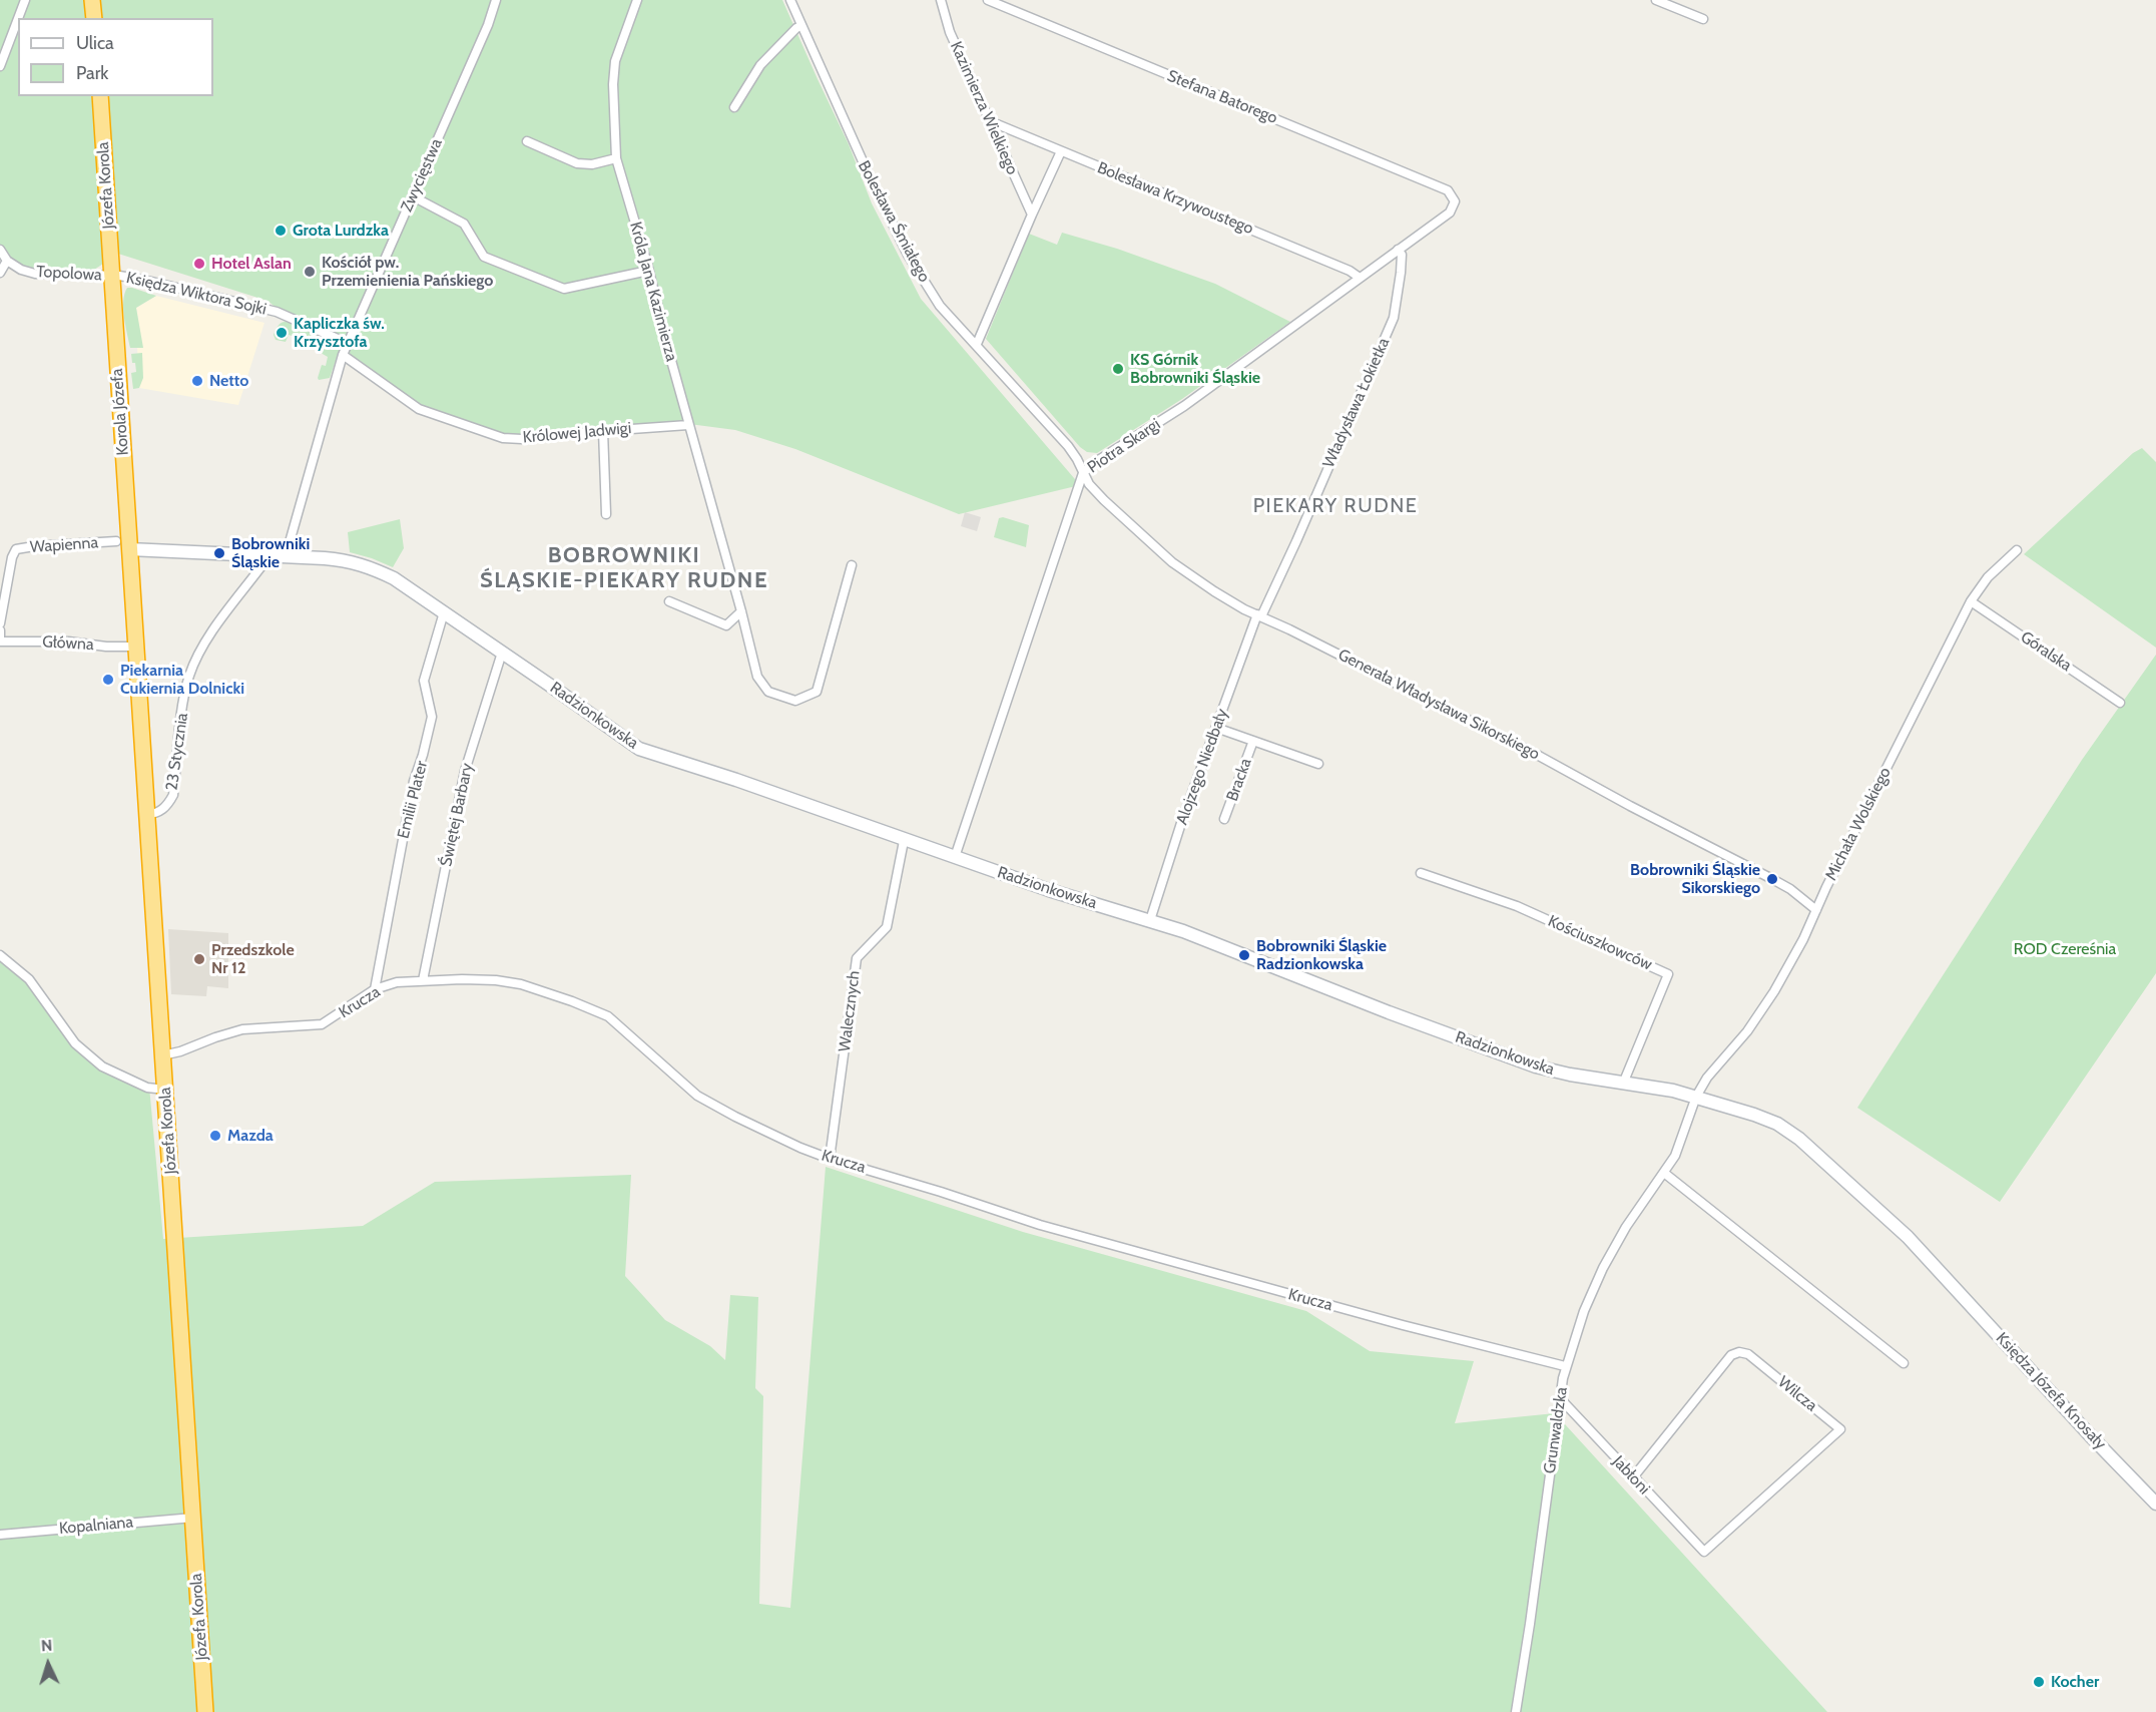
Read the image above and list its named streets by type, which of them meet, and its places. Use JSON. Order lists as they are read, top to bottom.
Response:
{
  "streets": {
    "highway": ["Józefa Korola", "Korola Józefa"],
    "street": [
      "Stefana Batorego",
      "Kazimierza Wielkiego",
      "Zwycięstwa",
      "Bolesława Krzywoustego",
      "Bolesława Śmiałego",
      "Topolowa",
      "Króla Jana Kazimierza",
      "Księdza Wiktora Sojki",
      "Władysława Łokietka",
      "Królowej Jadwigi",
      "Piotra Skargi",
      "Wapienna",
      "Główna",
      "Góralska",
      "Generała Władysława Sikorskiego",
      "Radzionkowska",
      "23 Stycznia",
      "Alojzego Niedbały",
      "Bracka",
      "Emilii Plater",
      "Świętej Barbary",
      "Michała Wolskiego",
      "Kościuszkowców",
      "Krucza",
      "Walecznych",
      "Księdza Józefa Knosały",
      "Wilcza",
      "Grunwaldzka",
      "Jabłoni",
      "Kopalniana"
    ]
  },
  "crossings": [
    ["Stefana Batorego", "Piotra Skargi"],
    ["Kazimierza Wielkiego", "Bolesława Krzywoustego"],
    ["Zwycięstwa", "Księdza Wiktora Sojki"],
    ["Zwycięstwa", "Królowej Jadwigi"],
    ["Zwycięstwa", "Radzionkowska"],
    ["Józefa Korola", "Topolowa"],
    ["Józefa Korola", "Księdza Wiktora Sojki"],
    ["Józefa Korola", "Korola Józefa"],
    ["Józefa Korola", "Wapienna"],
    ["Józefa Korola", "Główna"],
    ["Józefa Korola", "Radzionkowska"],
    ["Józefa Korola", "23 Stycznia"],
    ["Józefa Korola", "Krucza"],
    ["Józefa Korola", "Kopalniana"],
    ["Bolesława Krzywoustego", "Piotra Skargi"],
    ["Bolesława Śmiałego", "Piotra Skargi"],
    ["Bolesława Śmiałego", "Generała Władysława Sikorskiego"],
    ["Topolowa", "Księdza Wiktora Sojki"],
    ["Topolowa", "Korola Józefa"],
    ["Króla Jana Kazimierza", "Królowej Jadwigi"],
    ["Księdza Wiktora Sojki", "Korola Józefa"],
    ["Władysława Łokietka", "Piotra Skargi"],
    ["Władysława Łokietka", "Generała Władysława Sikorskiego"],
    ["Władysława Łokietka", "Alojzego Niedbały"],
    ["Korola Józefa", "Wapienna"],
    ["Korola Józefa", "Radzionkowska"],
    ["Piotra Skargi", "Generała Władysława Sikorskiego"],
    ["Piotra Skargi", "Radzionkowska"],
    ["Wapienna", "Radzionkowska"],
    ["Góralska", "Michała Wolskiego"],
    ["Generała Władysława Sikorskiego", "Alojzego Niedbały"],
    ["Generała Władysława Sikorskiego", "Michała Wolskiego"],
    ["Radzionkowska", "23 Stycznia"],
    ["Radzionkowska", "Alojzego Niedbały"],
    ["Radzionkowska", "Emilii Plater"],
    ["Radzionkowska", "Świętej Barbary"],
    ["Radzionkowska", "Michała Wolskiego"],
    ["Radzionkowska", "Kościuszkowców"],
    ["Radzionkowska", "Walecznych"],
    ["Radzionkowska", "Księdza Józefa Knosały"],
    ["Radzionkowska", "Grunwaldzka"],
    ["Alojzego Niedbały", "Bracka"],
    ["Emilii Plater", "Krucza"],
    ["Świętej Barbary", "Krucza"],
    ["Michała Wolskiego", "Grunwaldzka"],
    ["Krucza", "Walecznych"],
    ["Krucza", "Grunwaldzka"],
    ["Wilcza", "Jabłoni"],
    ["Grunwaldzka", "Jabłoni"]
  ],
  "districts": ["PIEKARY RUDNE", "BOBROWNIKI ŚLĄSKIE-PIEKARY RUDNE"],
  "parks": ["ROD Czereśnia"],
  "places": [
    "Grota Lurdzka",
    "Hotel Aslan",
    "Kościół pw. Przemienienia Pańskiego",
    "Kapliczka św. Krzysztofa",
    "KS Górnik Bobrowniki Śląskie",
    "Netto",
    "Bobrowniki Śląskie",
    "Piekarnia Cukiernia Dolnicki",
    "Bobrowniki Śląskie Sikorskiego",
    "Bobrowniki Śląskie Radzionkowska",
    "Przedszkole Nr 12",
    "Mazda",
    "Kocher"
  ],
  "legend": ["Ulica", "Park"],
  "north": "top"
}
